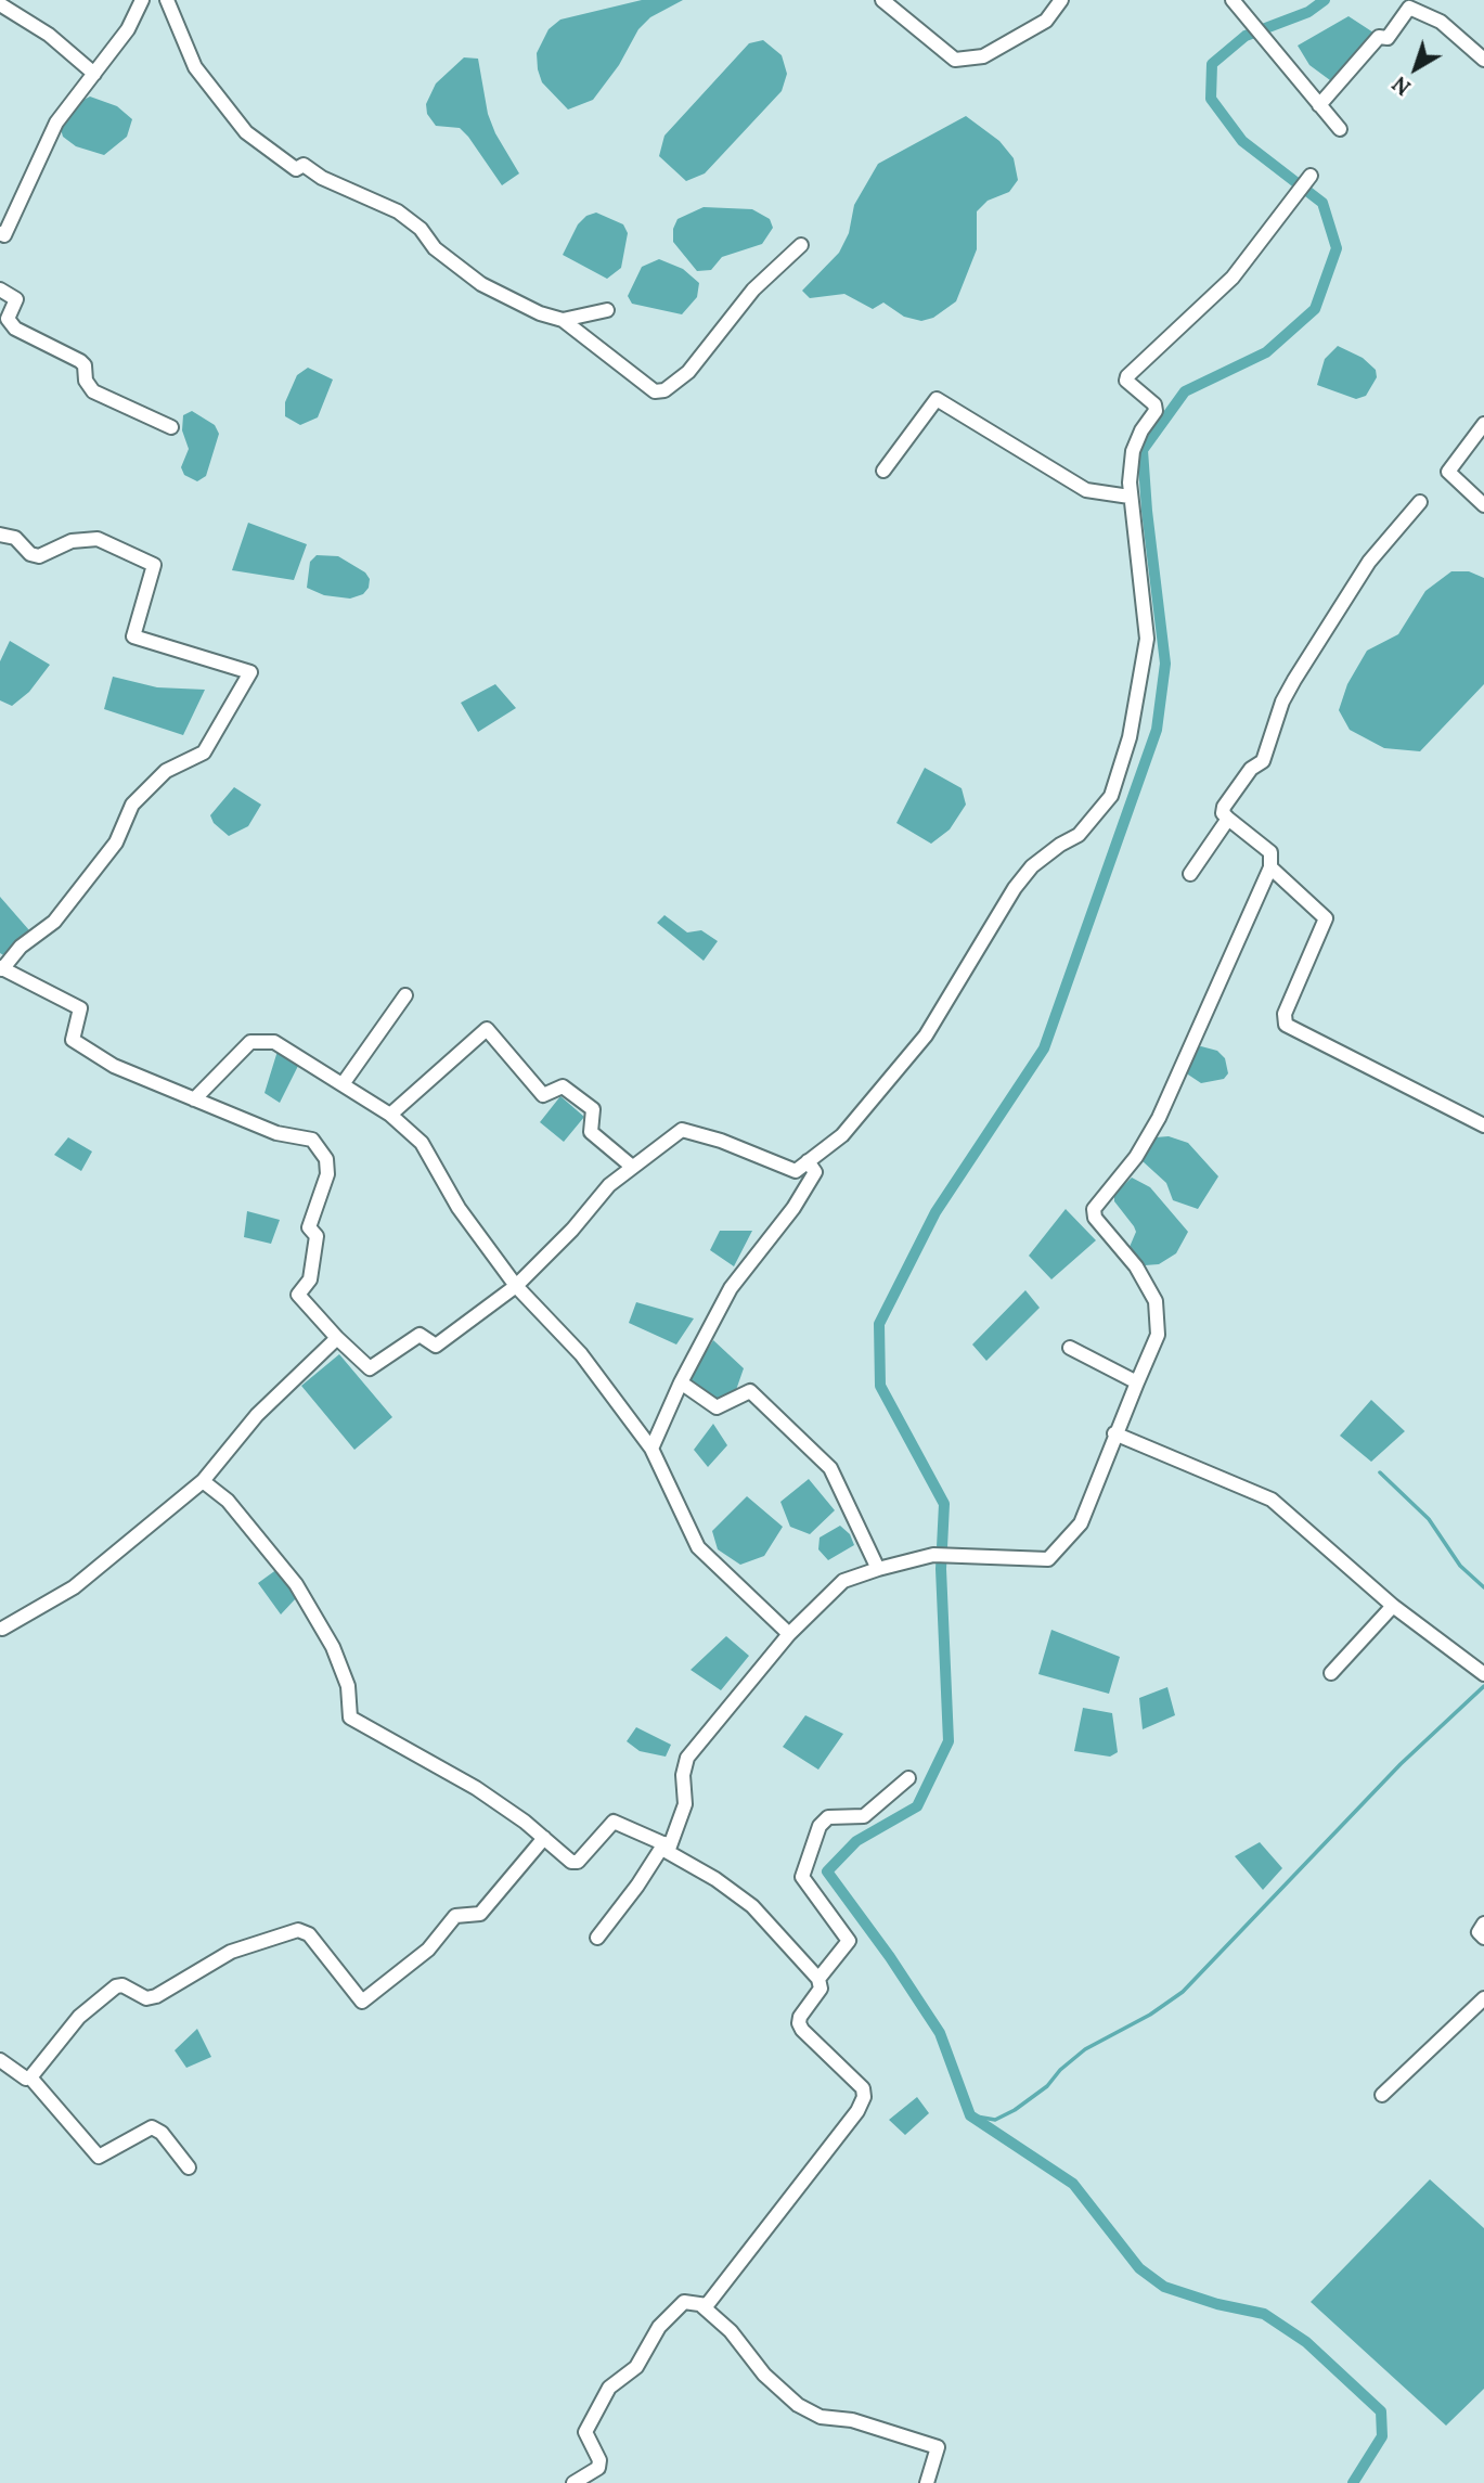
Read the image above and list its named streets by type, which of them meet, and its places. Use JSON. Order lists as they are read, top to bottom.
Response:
{
  "north": "bottom left"
}
